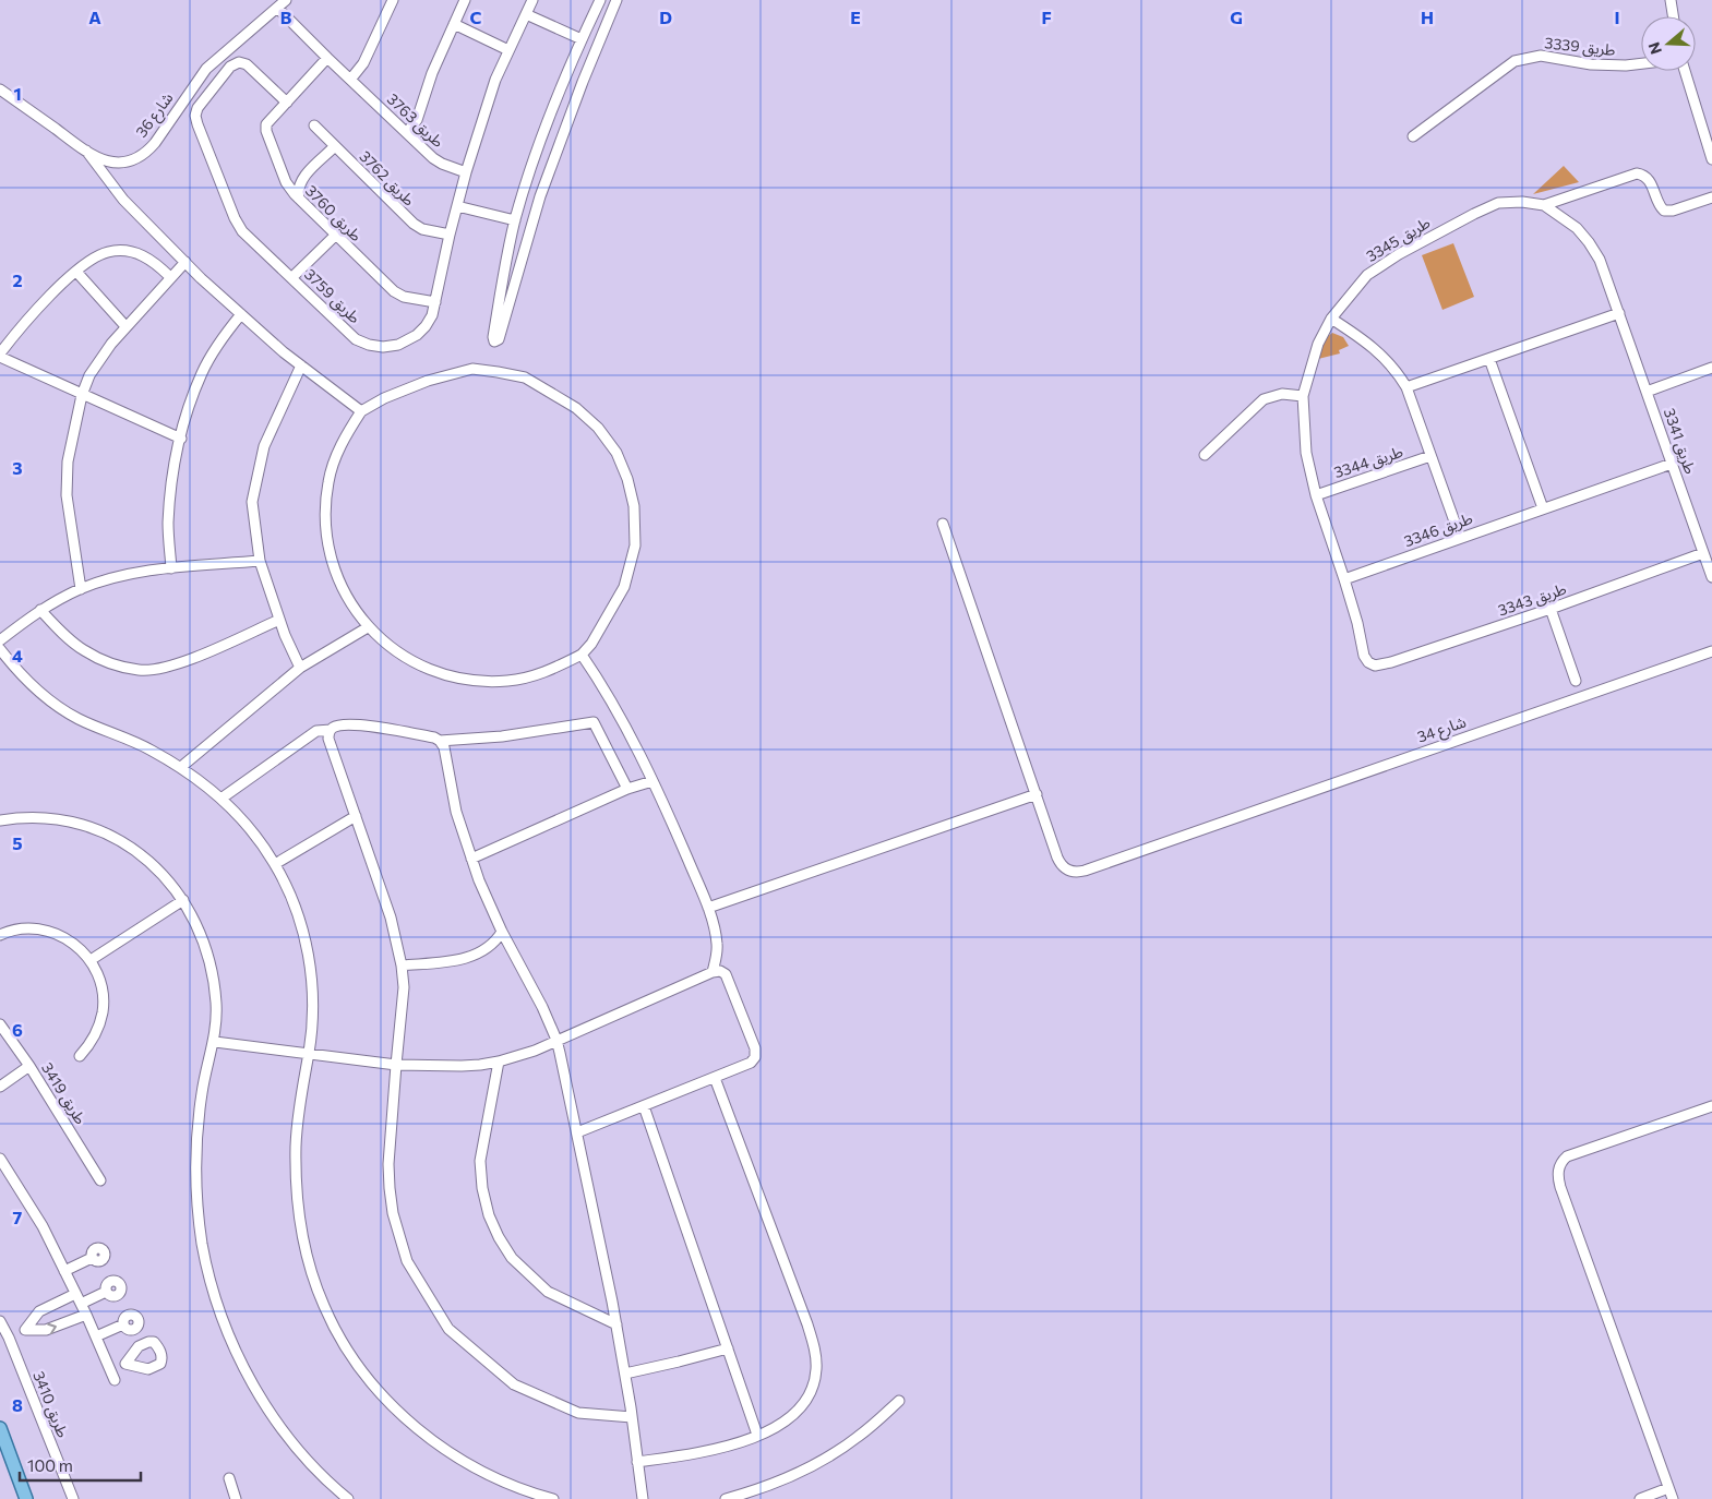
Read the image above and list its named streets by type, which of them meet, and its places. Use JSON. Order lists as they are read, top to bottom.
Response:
{
  "streets": {
    "street": [
      "طريق 3339",
      "شارع 36",
      "طريق 3763",
      "طريق 3762",
      "طريق 3760",
      "طريق 3345",
      "طريق 3759",
      "طريق 3341",
      "طريق 3344",
      "طريق 3346",
      "طريق 3343",
      "شارع 34",
      "طريق 3419",
      "طريق 3410"
    ]
  },
  "crossings": [
    ["شارع 36", "طريق 3763"],
    ["طريق 3763", "طريق 3760"],
    ["طريق 3763", "طريق 3759"],
    ["طريق 3762", "طريق 3759"],
    ["طريق 3760", "طريق 3759"],
    ["طريق 3345", "طريق 3341"],
    ["طريق 3345", "طريق 3344"],
    ["طريق 3345", "طريق 3346"],
    ["طريق 3345", "طريق 3343"],
    ["طريق 3341", "طريق 3346"],
    ["طريق 3341", "طريق 3343"]
  ],
  "scale_bar": "100 m",
  "north": "left",
  "grid": {
    "columns": [
      "A",
      "B",
      "C",
      "D",
      "E",
      "F",
      "G",
      "H",
      "I"
    ],
    "rows": [
      "1",
      "2",
      "3",
      "4",
      "5",
      "6",
      "7",
      "8"
    ]
  }
}
